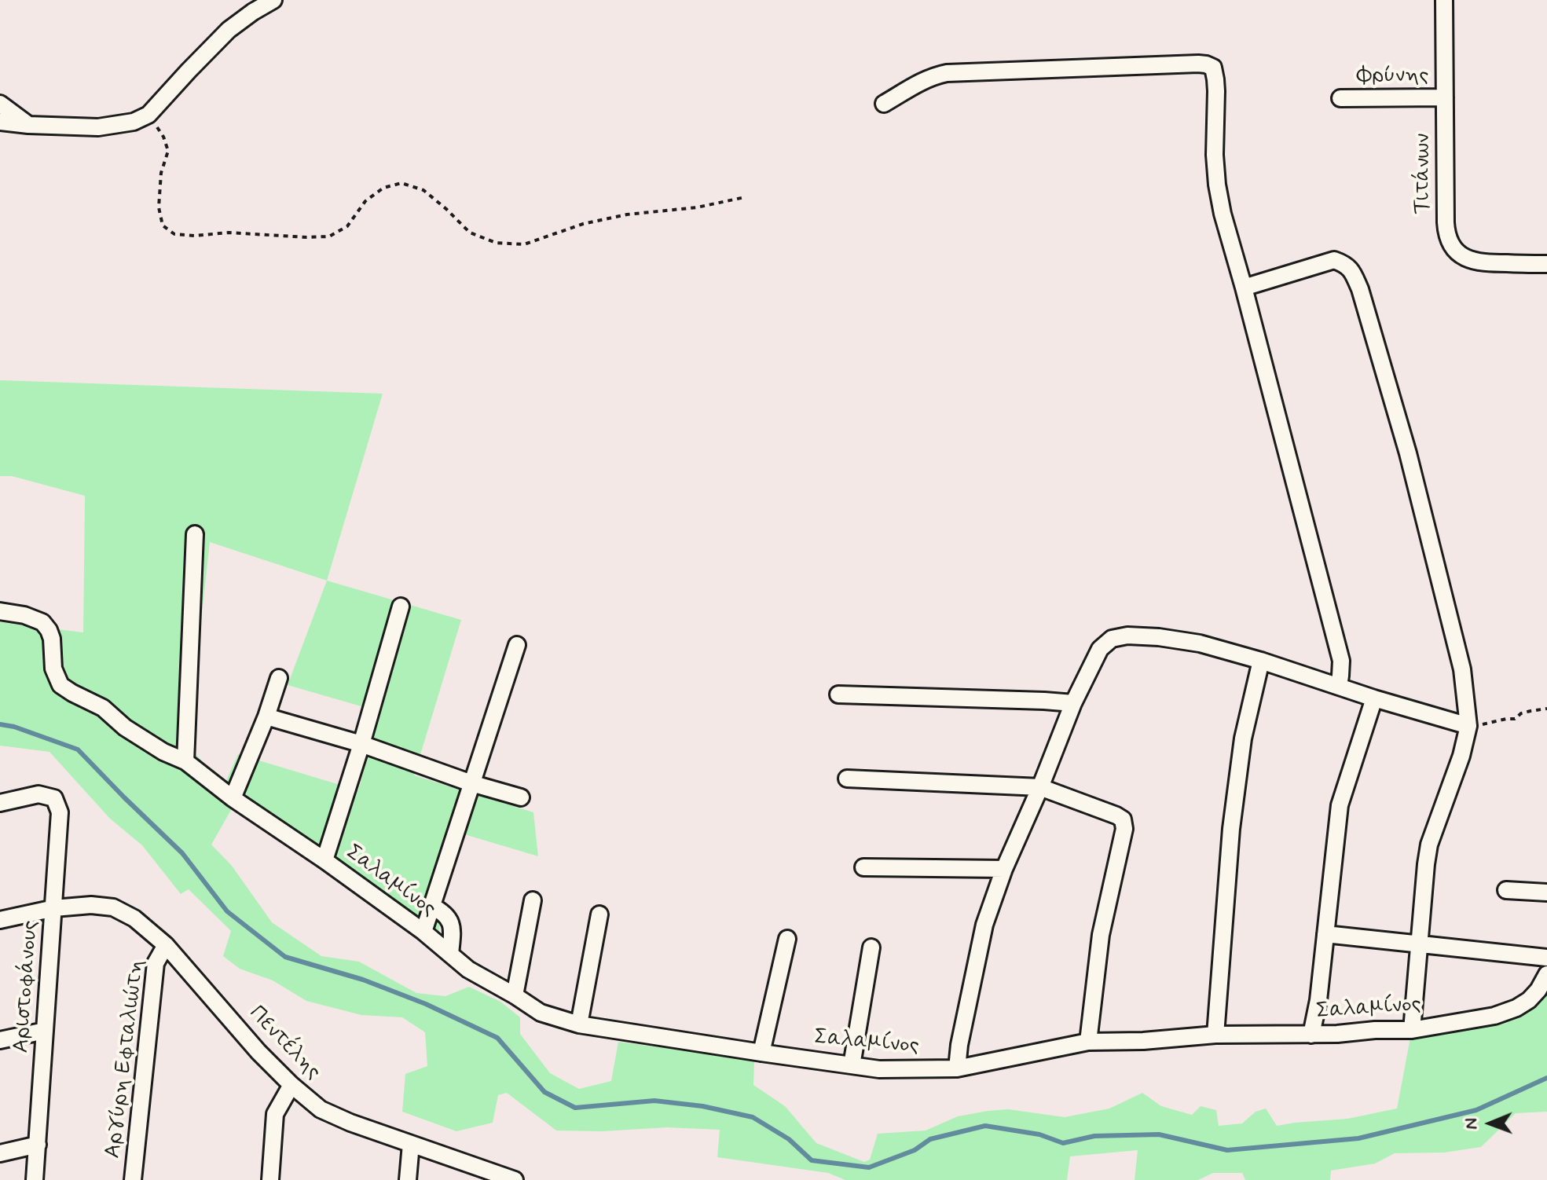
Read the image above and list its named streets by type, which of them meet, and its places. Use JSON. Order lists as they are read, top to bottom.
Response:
{
  "streets": {
    "street": [
      "Φρύνης",
      "Τιτάνων",
      "Σαλαμίνος",
      "Αριστοφάνους",
      "Πεντέλης",
      "Αργύρη Εφταλιώτη"
    ]
  },
  "crossings": [
    ["Φρύνης", "Τιτάνων"],
    ["Αριστοφάνους", "Πεντέλης"],
    ["Πεντέλης", "Αργύρη Εφταλιώτη"]
  ],
  "north": "left"
}
